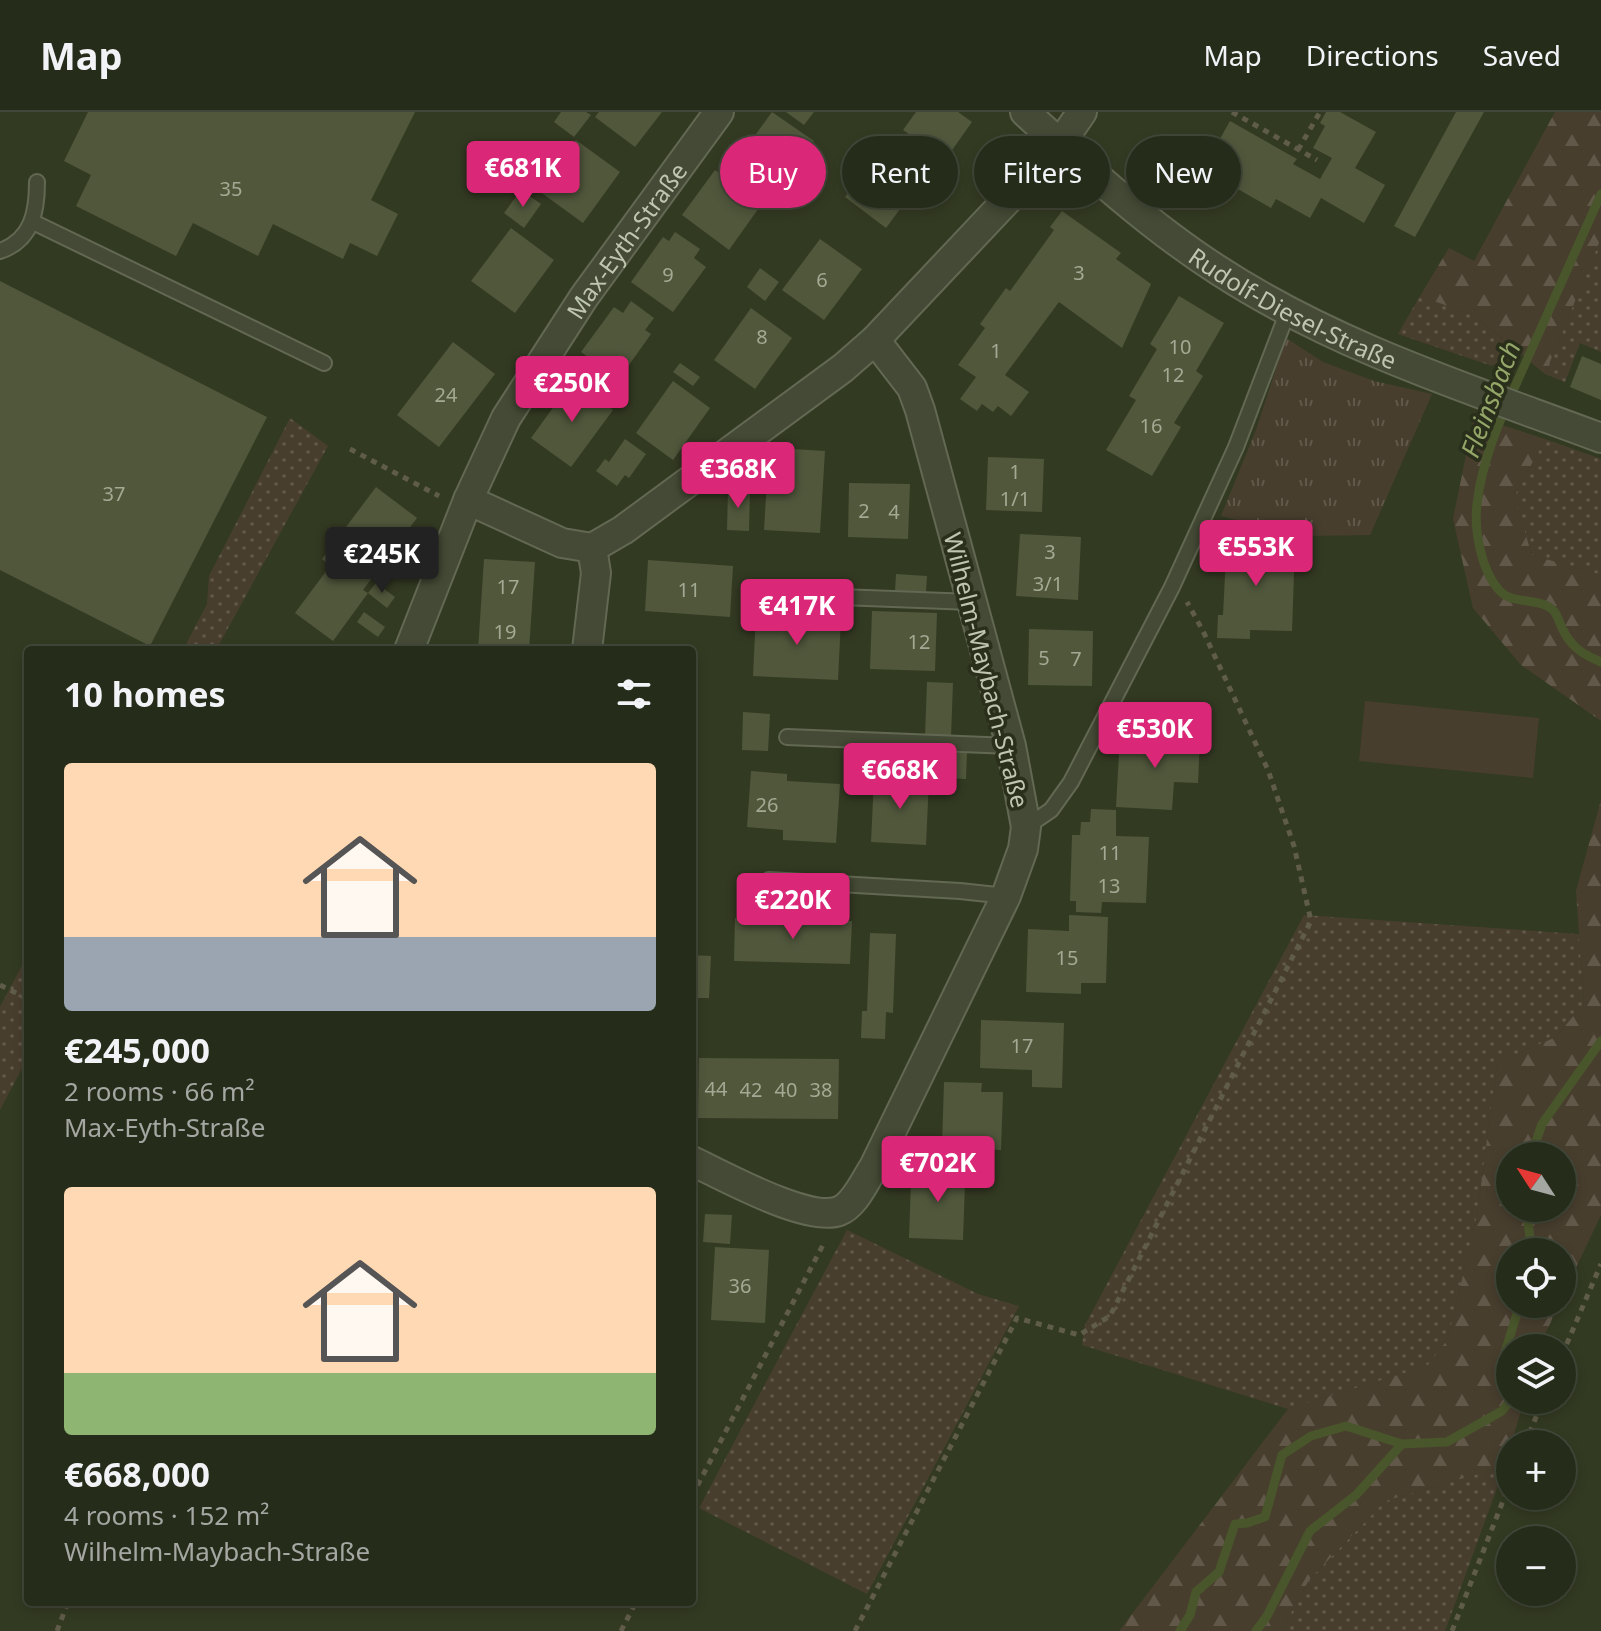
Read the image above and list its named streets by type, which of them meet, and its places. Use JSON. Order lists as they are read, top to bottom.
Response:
{
  "streets": {
    "street": ["Max-Eyth-Straße", "Rudolf-Diesel-Straße", "Wilhelm-Maybach-Straße"]
  },
  "water": ["Fleinsbach"],
  "house_numbers": [
    "35",
    "3",
    "9",
    "6",
    "8",
    "10",
    "1",
    "12",
    "24",
    "16",
    "1",
    "37",
    "1/1",
    "2",
    "4",
    "3",
    "3/1",
    "17",
    "11",
    "19",
    "12",
    "5",
    "7",
    "26",
    "11",
    "13",
    "15",
    "17",
    "44",
    "42",
    "40",
    "38",
    "36"
  ],
  "north": "top left",
  "page": {
    "header": "Map",
    "nav": ["Map", "Directions", "Saved"],
    "chip": [
      "Buy",
      "Rent",
      "Filters",
      "New"
    ],
    "price": [
      "€681K",
      "€250K",
      "€368K",
      "€553K",
      "€245K",
      "€417K",
      "€530K",
      "€668K",
      "€220K",
      "€702K"
    ],
    "heading": "10 homes",
    "list": [
      {
        "name": "€245,000",
        "note": "2 rooms · 66 m² · Max-Eyth-Straße"
      },
      {
        "name": "€668,000",
        "note": "4 rooms · 152 m² · Wilhelm-Maybach-Straße"
      }
    ],
    "map_buttons": ["+", "−"]
  }
}
